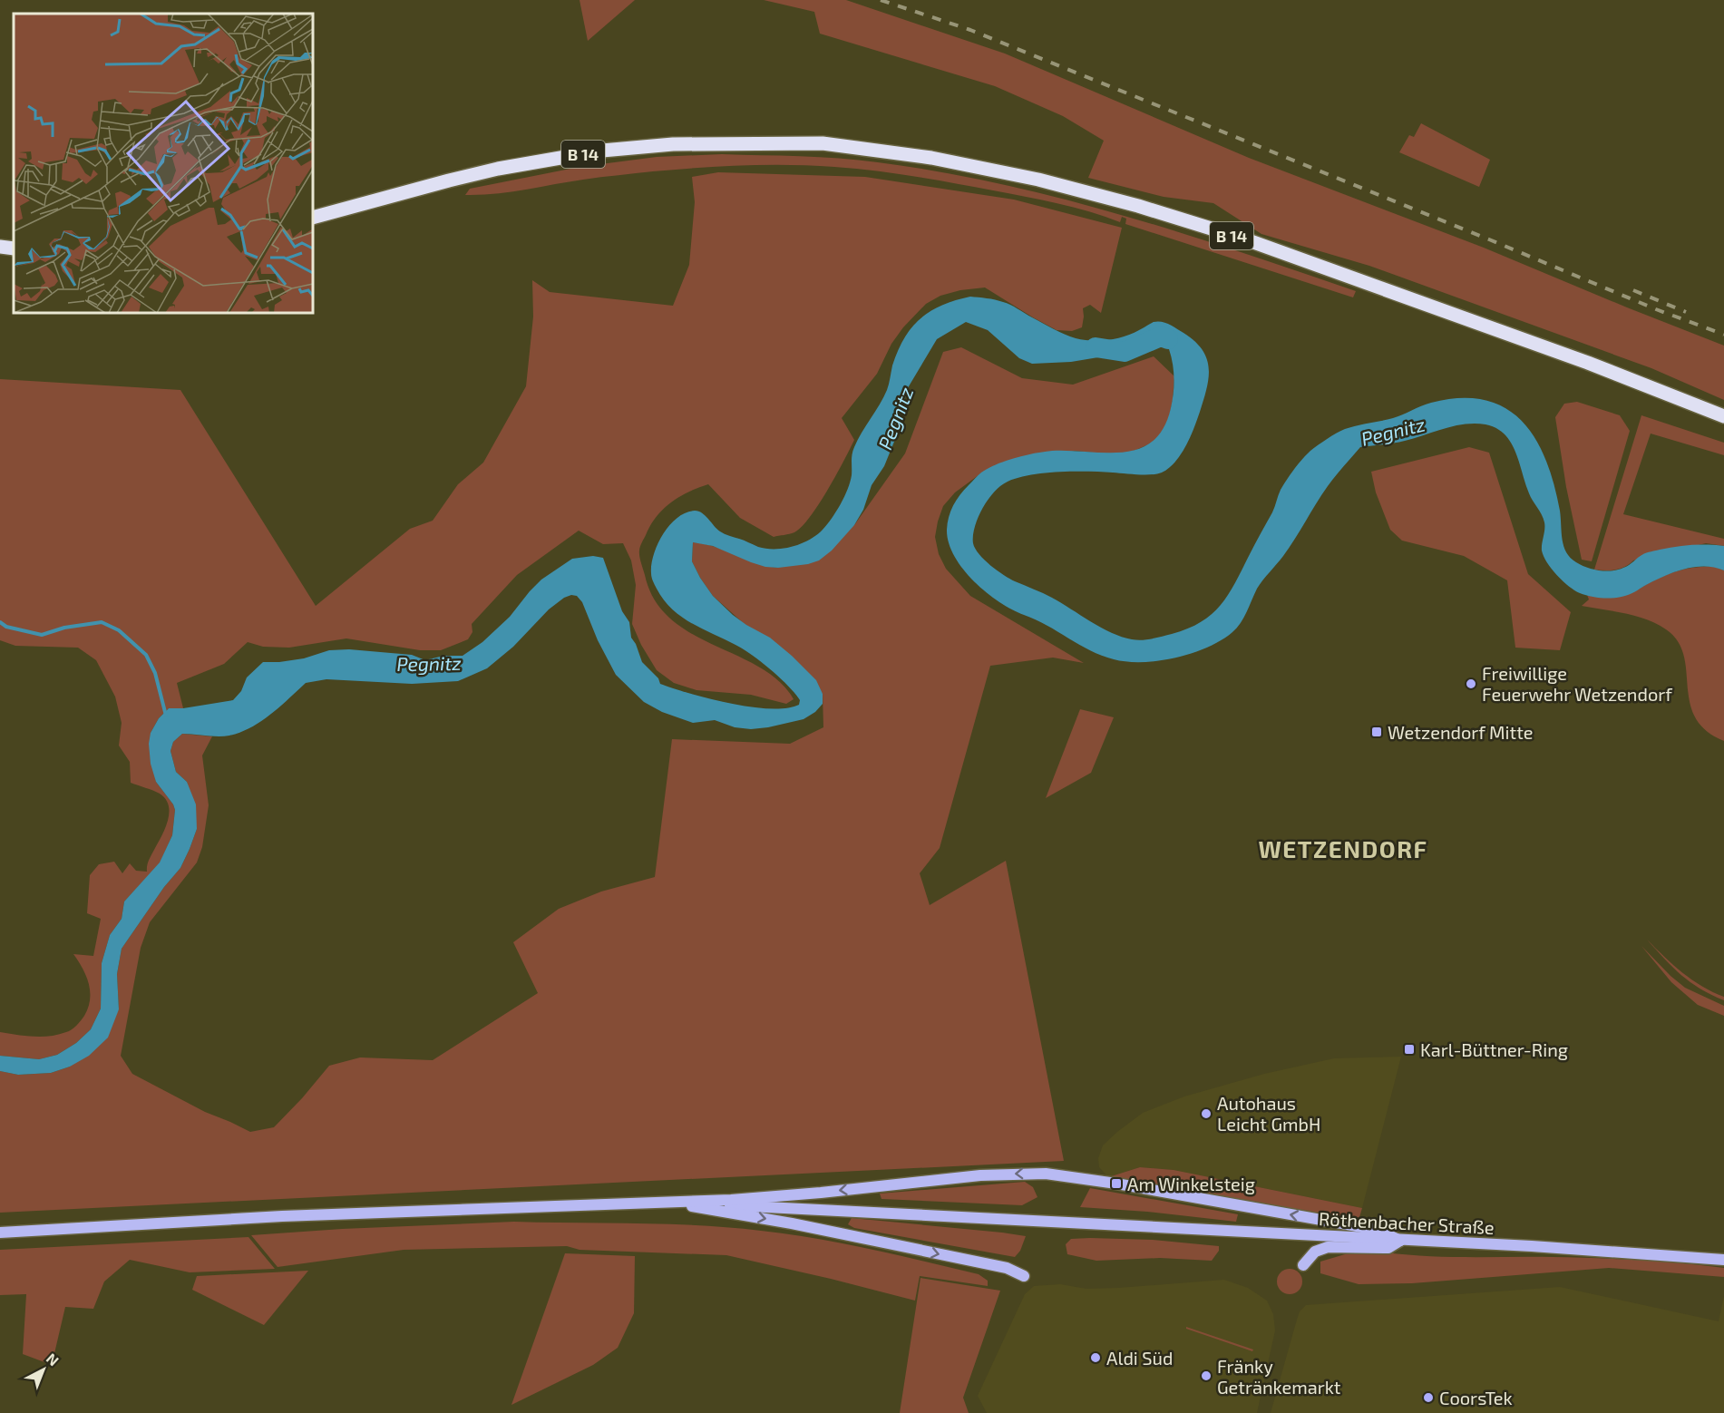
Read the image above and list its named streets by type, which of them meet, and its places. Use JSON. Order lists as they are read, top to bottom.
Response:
{
  "streets": {
    "main road": ["B 14", "Röthenbacher Straße"]
  },
  "districts": ["WETZENDORF"],
  "water": ["Pegnitz"],
  "places": {
    "other": [
      "Freiwillige Feuerwehr Wetzendorf",
      "Autohaus Leicht GmbH",
      "Aldi Süd",
      "Fränky Getränkemarkt",
      "CoorsTek"
    ],
    "transit": ["Wetzendorf Mitte", "Karl-Büttner-Ring", "Am Winkelsteig"]
  },
  "north": "top right"
}
